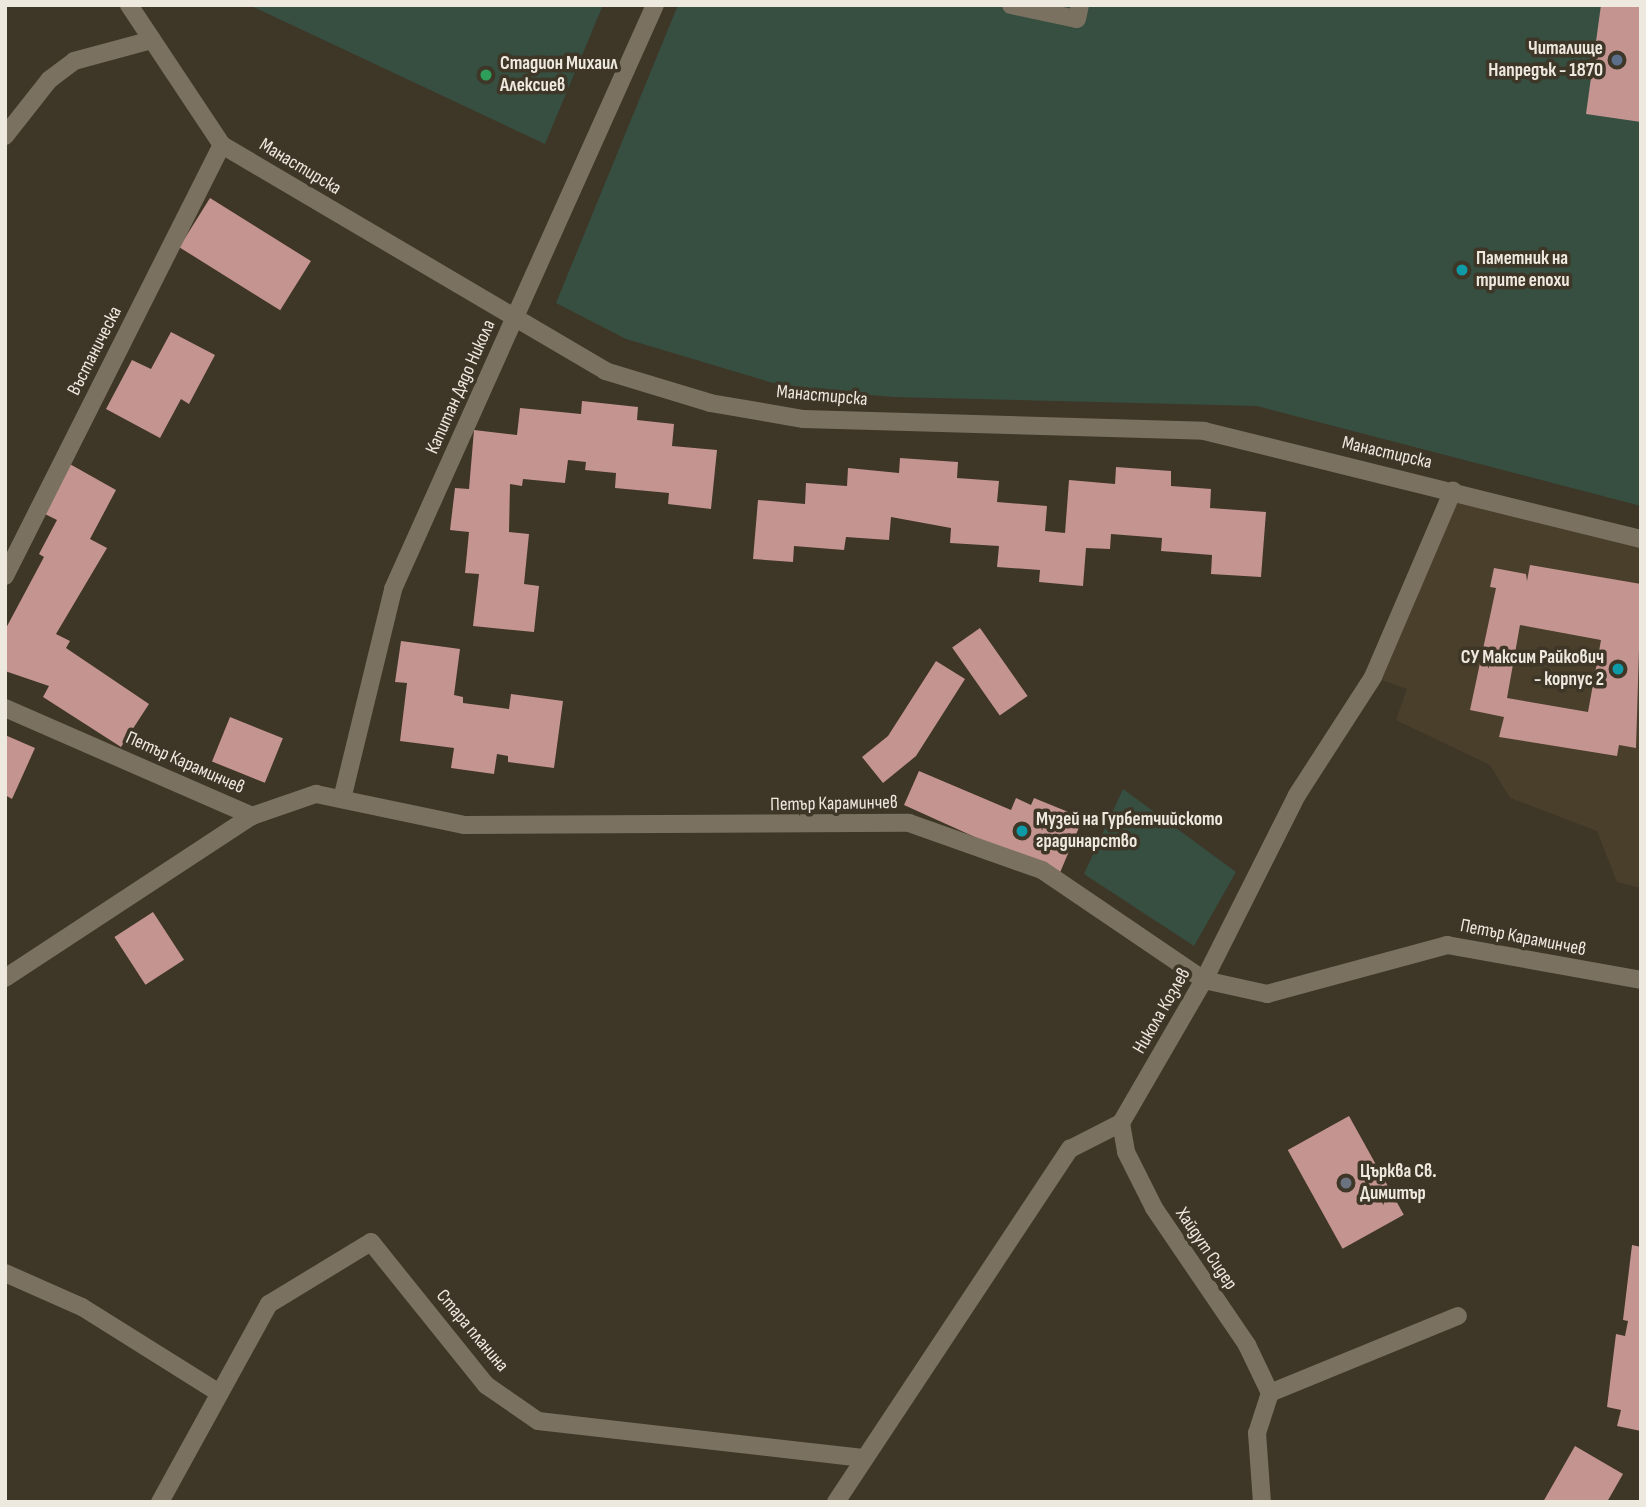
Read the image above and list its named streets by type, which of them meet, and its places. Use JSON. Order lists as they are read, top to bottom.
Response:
{
  "streets": {
    "street": [
      "Манастирска",
      "Въстаническа",
      "Капитан Дядо Никола",
      "Петър Караминчев",
      "Никола Козлев",
      "Хайдут Сидер",
      "Стара планина"
    ]
  },
  "crossings": [
    ["Манастирска", "Въстаническа"],
    ["Манастирска", "Капитан Дядо Никола"],
    ["Манастирска", "Никола Козлев"],
    ["Капитан Дядо Никола", "Петър Караминчев"],
    ["Петър Караминчев", "Никола Козлев"],
    ["Никола Козлев", "Хайдут Сидер"]
  ],
  "places": [
    "Читалище Напредък - 1870",
    "Стадион Михаил Алексиев",
    "Паметник на трите епохи",
    "СУ Максим Райкович - корпус 2",
    "Музей на Гурбетчийското градинарство",
    "Църква Св. Димитър"
  ]
}
